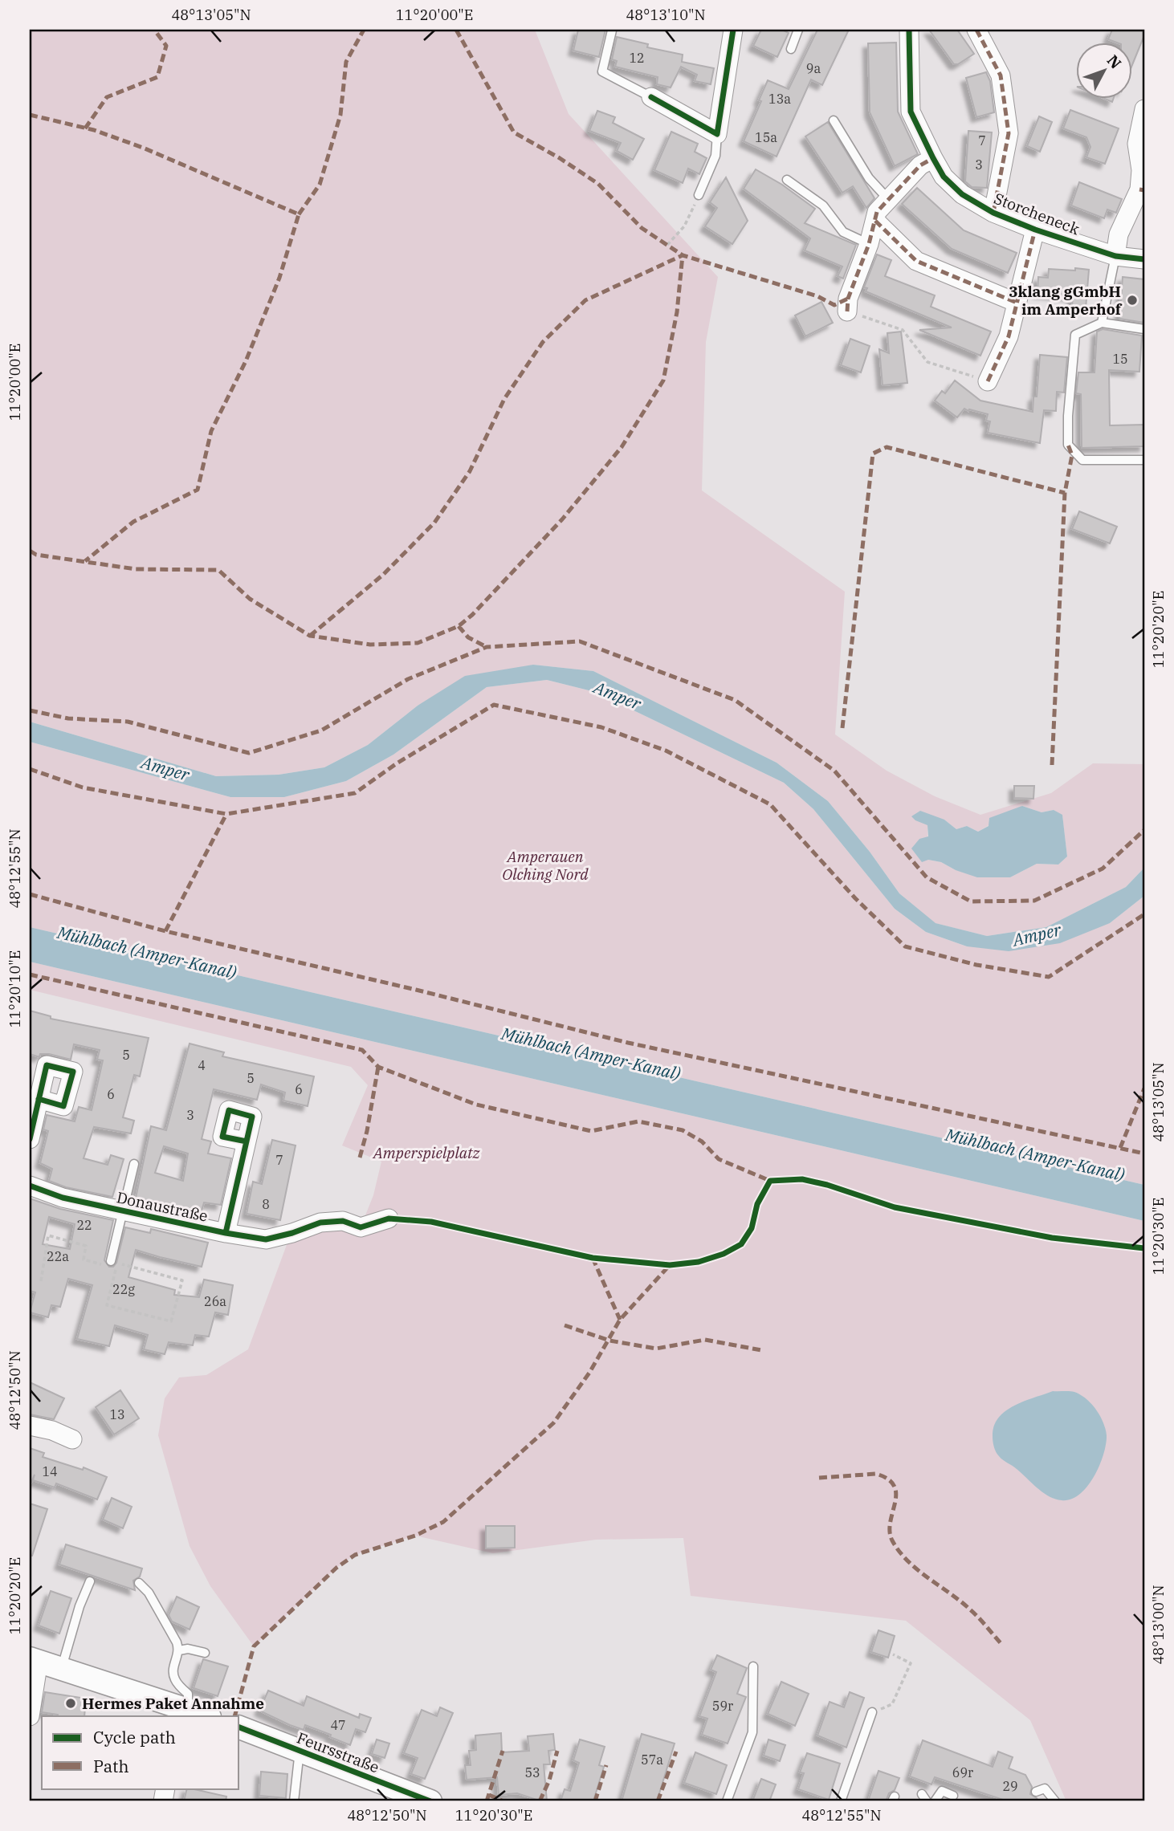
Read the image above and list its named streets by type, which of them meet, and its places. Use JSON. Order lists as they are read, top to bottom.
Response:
{
  "streets": {
    "street": ["Storcheneck", "Donaustraße", "Feursstraße"]
  },
  "water": ["Amper", "Mühlbach (Amper-Kanal)"],
  "parks": ["Amperauen Olching Nord", "Amperspielplatz"],
  "places": ["3klang gGmbH im Amperhof", "Hermes Paket Annahme"],
  "house_numbers": [
    "12",
    "9a",
    "13a",
    "15a",
    "7",
    "3",
    "15",
    "5",
    "4",
    "5",
    "6",
    "6",
    "3",
    "7",
    "8",
    "22",
    "22a",
    "22g",
    "26a",
    "13",
    "14",
    "59r",
    "47",
    "57a",
    "53",
    "69r",
    "29"
  ],
  "legend": ["Cycle path", "Path"],
  "north": "top right",
  "coordinates": [
    "48°13'05\"N",
    "11°20'00\"E",
    "48°13'10\"N",
    "11°20'20\"E",
    "48°12'55\"N",
    "11°20'10\"E",
    "11°20'30\"E",
    "48°12'50\"N",
    "48°13'00\"N"
  ]
}
